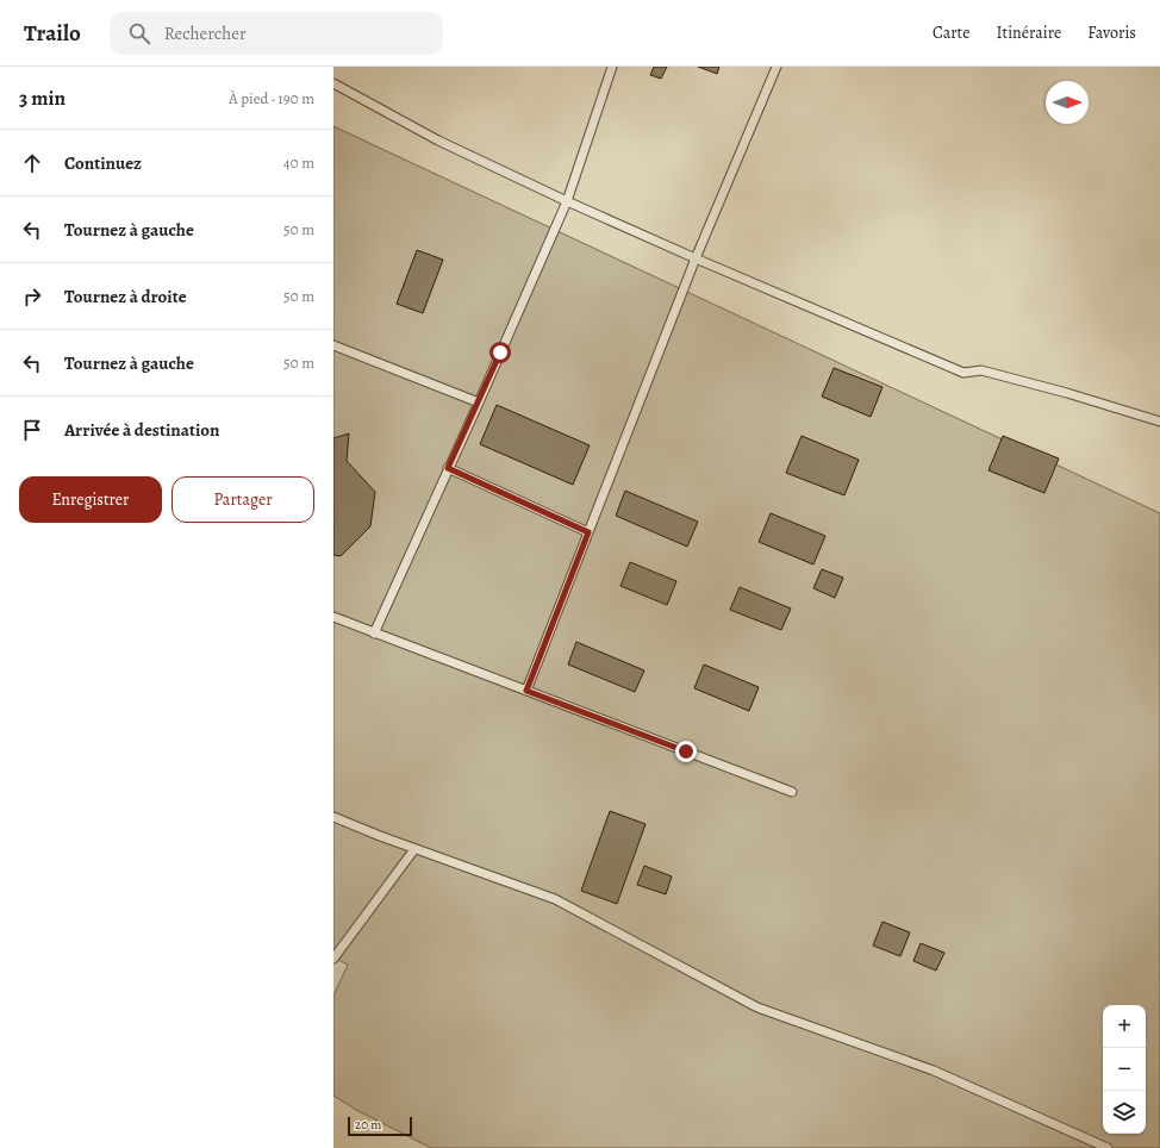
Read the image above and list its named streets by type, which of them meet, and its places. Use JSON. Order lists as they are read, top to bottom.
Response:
{
  "scale_bar": "20 m",
  "north": "right",
  "page": {
    "header": "Trailo",
    "search": "Rechercher",
    "nav": ["Carte", "Itinéraire", "Favoris"],
    "heading": ["3 min", "À pied · 190 m"],
    "list": [
      ["Continuez", "40 m"],
      ["Tournez à gauche", "50 m"],
      ["Tournez à droite", "50 m"],
      ["Tournez à gauche", "50 m"],
      "Arrivée à destination"
    ],
    "buttons": ["Enregistrer", "Partager"],
    "map_buttons": ["+", "−"],
    "scale": "20 m"
  }
}
